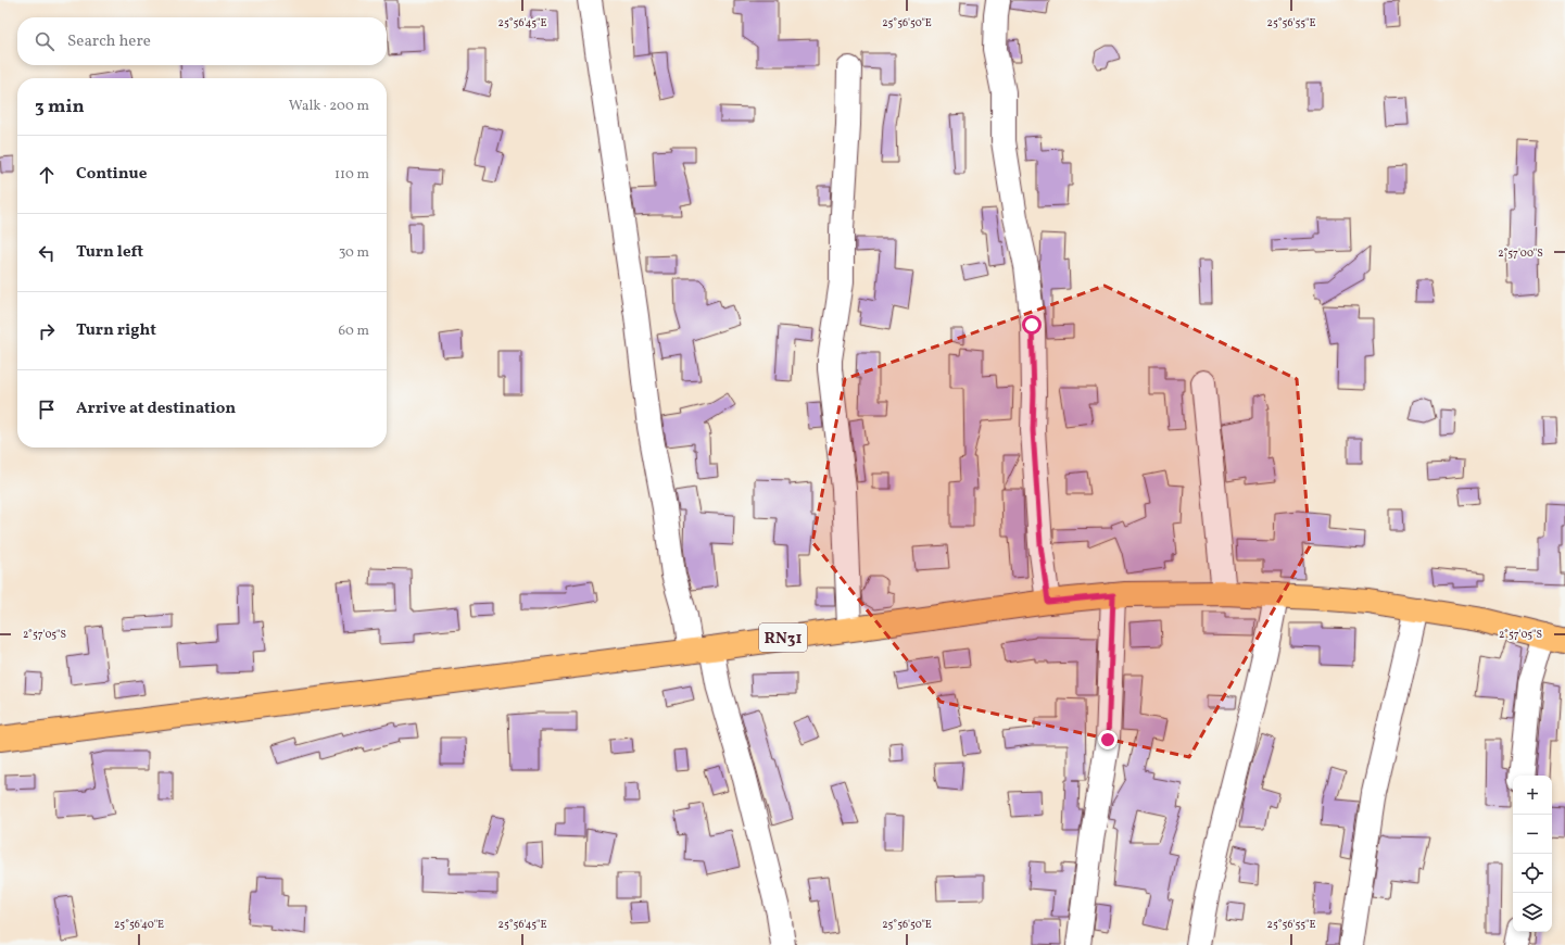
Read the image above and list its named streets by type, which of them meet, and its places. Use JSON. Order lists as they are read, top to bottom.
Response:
{
  "streets": {
    "main road": ["RN31"]
  },
  "page": {
    "search": "Search here",
    "heading": ["3 min", "Walk · 200 m"],
    "list": [
      ["Continue", "110 m"],
      ["Turn left", "30 m"],
      ["Turn right", "60 m"],
      "Arrive at destination"
    ],
    "map_buttons": ["+", "−"]
  },
  "coordinates": [
    "25°56'45\"E",
    "25°56'50\"E",
    "25°56'55\"E",
    "2°57'00\"S",
    "2°57'05\"S",
    "25°56'40\"E"
  ]
}
